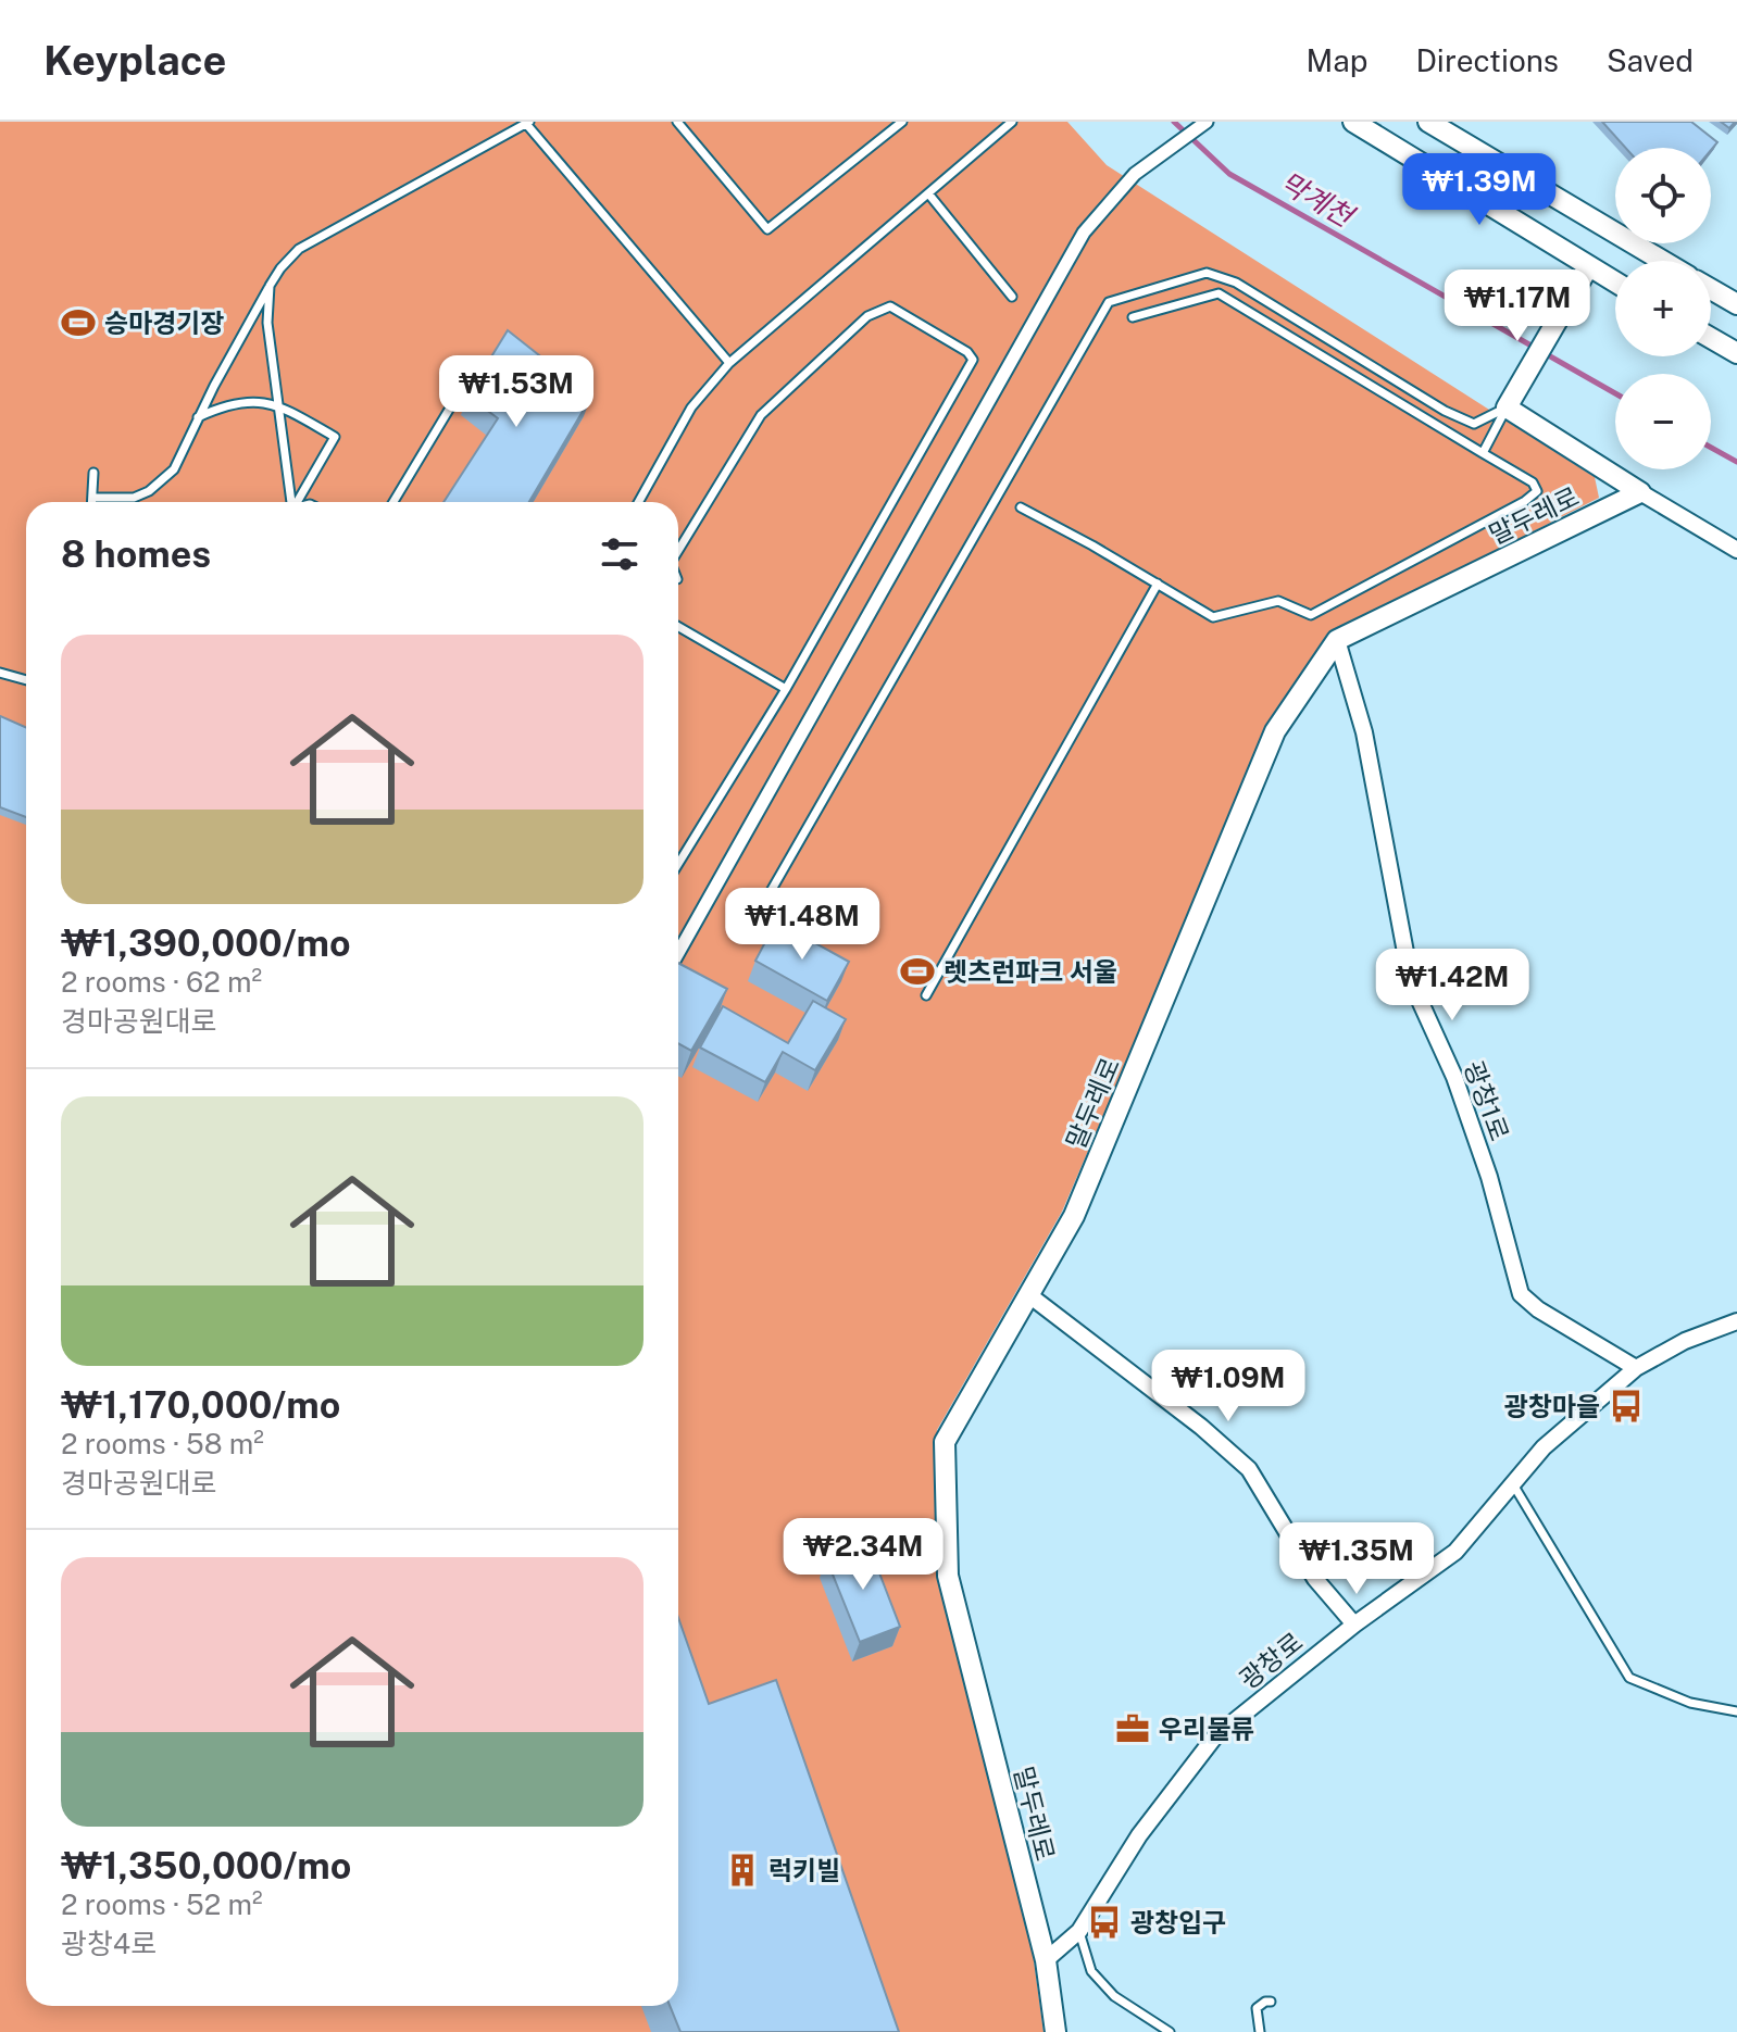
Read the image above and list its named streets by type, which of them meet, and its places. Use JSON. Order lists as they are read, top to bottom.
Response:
{
  "streets": {
    "street": ["말두레로", "광창1로", "광창로"]
  },
  "crossings": [
    ["말두레로", "광창1로"],
    ["말두레로", "광창로"],
    ["광창1로", "광창로"]
  ],
  "water": ["막계천"],
  "places": {
    "sports": ["승마경기장", "렛츠런파크 서울"],
    "bus stop": ["광창마을", "광창입구"],
    "office": ["우리물류"],
    "building": ["럭키빌"]
  },
  "page": {
    "header": "Keyplace",
    "nav": ["Map", "Directions", "Saved"],
    "map_buttons": ["+", "−"],
    "price": [
      "₩1.39M",
      "₩1.17M",
      "₩1.53M",
      "₩1.48M",
      "₩1.42M",
      "₩1.09M",
      "₩2.34M",
      "₩1.35M"
    ],
    "heading": "8 homes",
    "list": [
      {
        "name": "₩1,390,000/mo",
        "note": "2 rooms · 62 m² · 경마공원대로"
      },
      {
        "name": "₩1,170,000/mo",
        "note": "2 rooms · 58 m² · 경마공원대로"
      },
      {
        "name": "₩1,350,000/mo",
        "note": "2 rooms · 52 m² · 광창4로"
      }
    ]
  }
}
